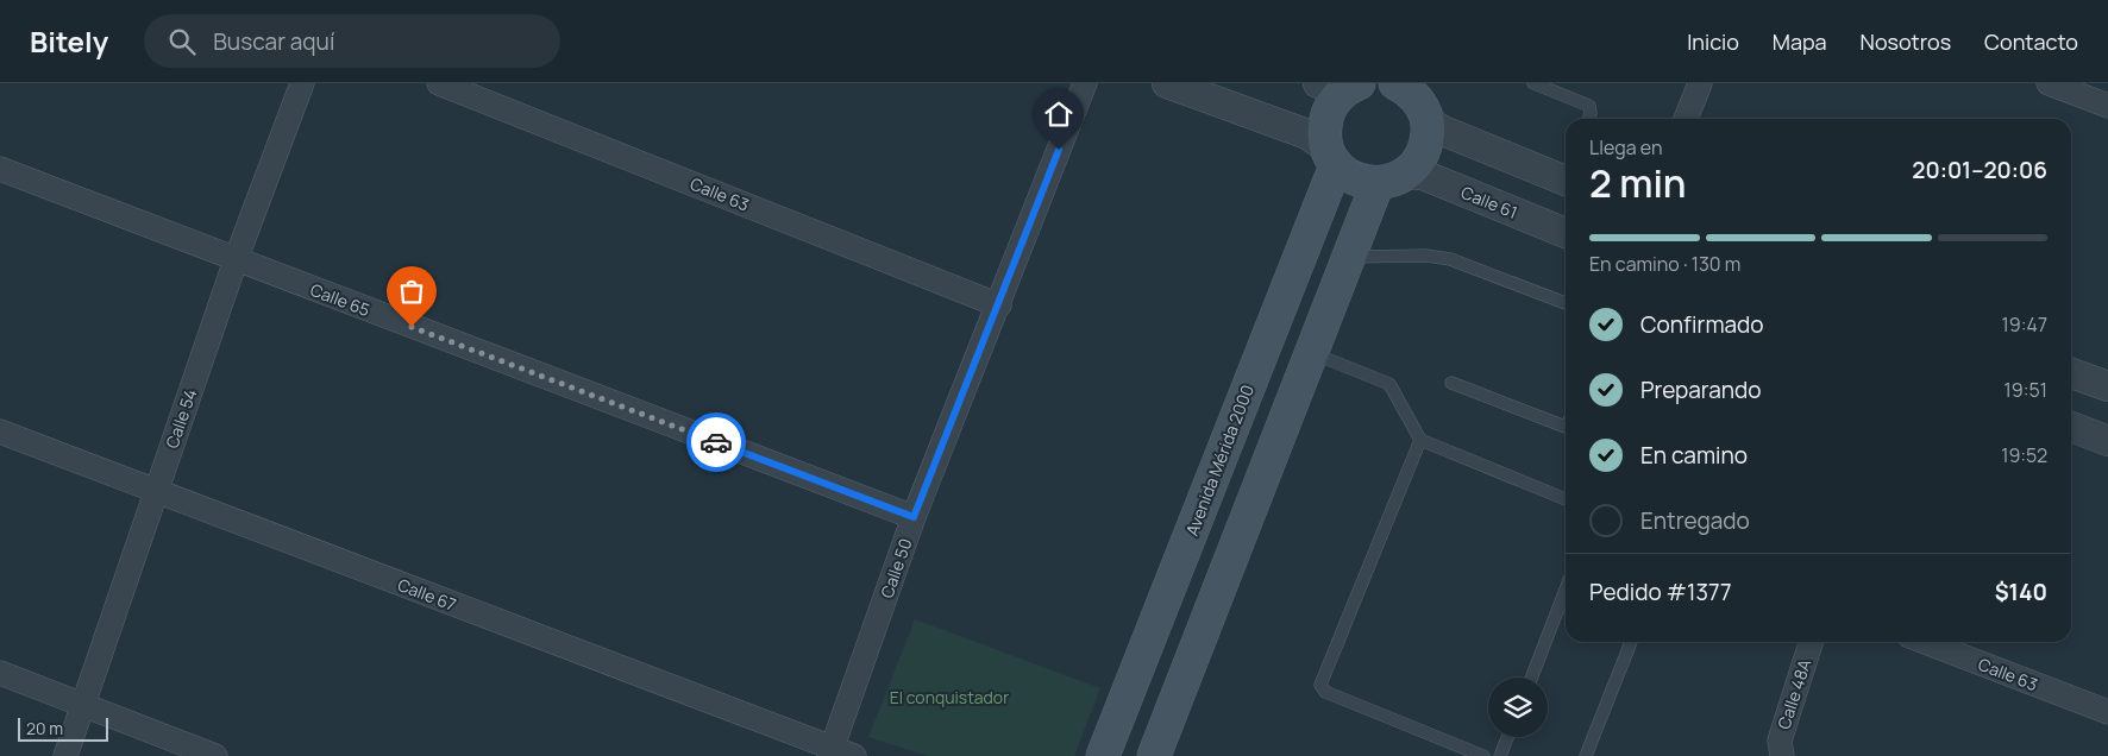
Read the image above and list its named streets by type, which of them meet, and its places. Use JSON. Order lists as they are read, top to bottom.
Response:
{
  "streets": {
    "main road": ["Avenida Mérida 2000"],
    "street": [
      "Calle 63",
      "Calle 61",
      "Calle 65",
      "Calle 54",
      "Calle 50",
      "Calle 67",
      "Calle 48A"
    ]
  },
  "crossings": [
    ["Calle 63", "Calle 50"],
    ["Calle 65", "Calle 54"],
    ["Calle 65", "Calle 50"],
    ["Calle 54", "Calle 67"],
    ["Calle 50", "Calle 67"]
  ],
  "parks": ["El conquistador"],
  "scale_bar": "20 m",
  "page": {
    "header": "Bitely",
    "search": "Buscar aquí",
    "nav": [
      "Inicio",
      "Mapa",
      "Nosotros",
      "Contacto"
    ],
    "heading": ["2 min", "Llega en", "20:01–20:06"],
    "panel": ["Pedido #1377", "$140"],
    "bar": "En camino · 130 m",
    "list": [
      ["Confirmado", "19:47"],
      ["Preparando", "19:51"],
      ["En camino", "19:52"],
      "Entregado"
    ],
    "scale": "20 m"
  }
}
